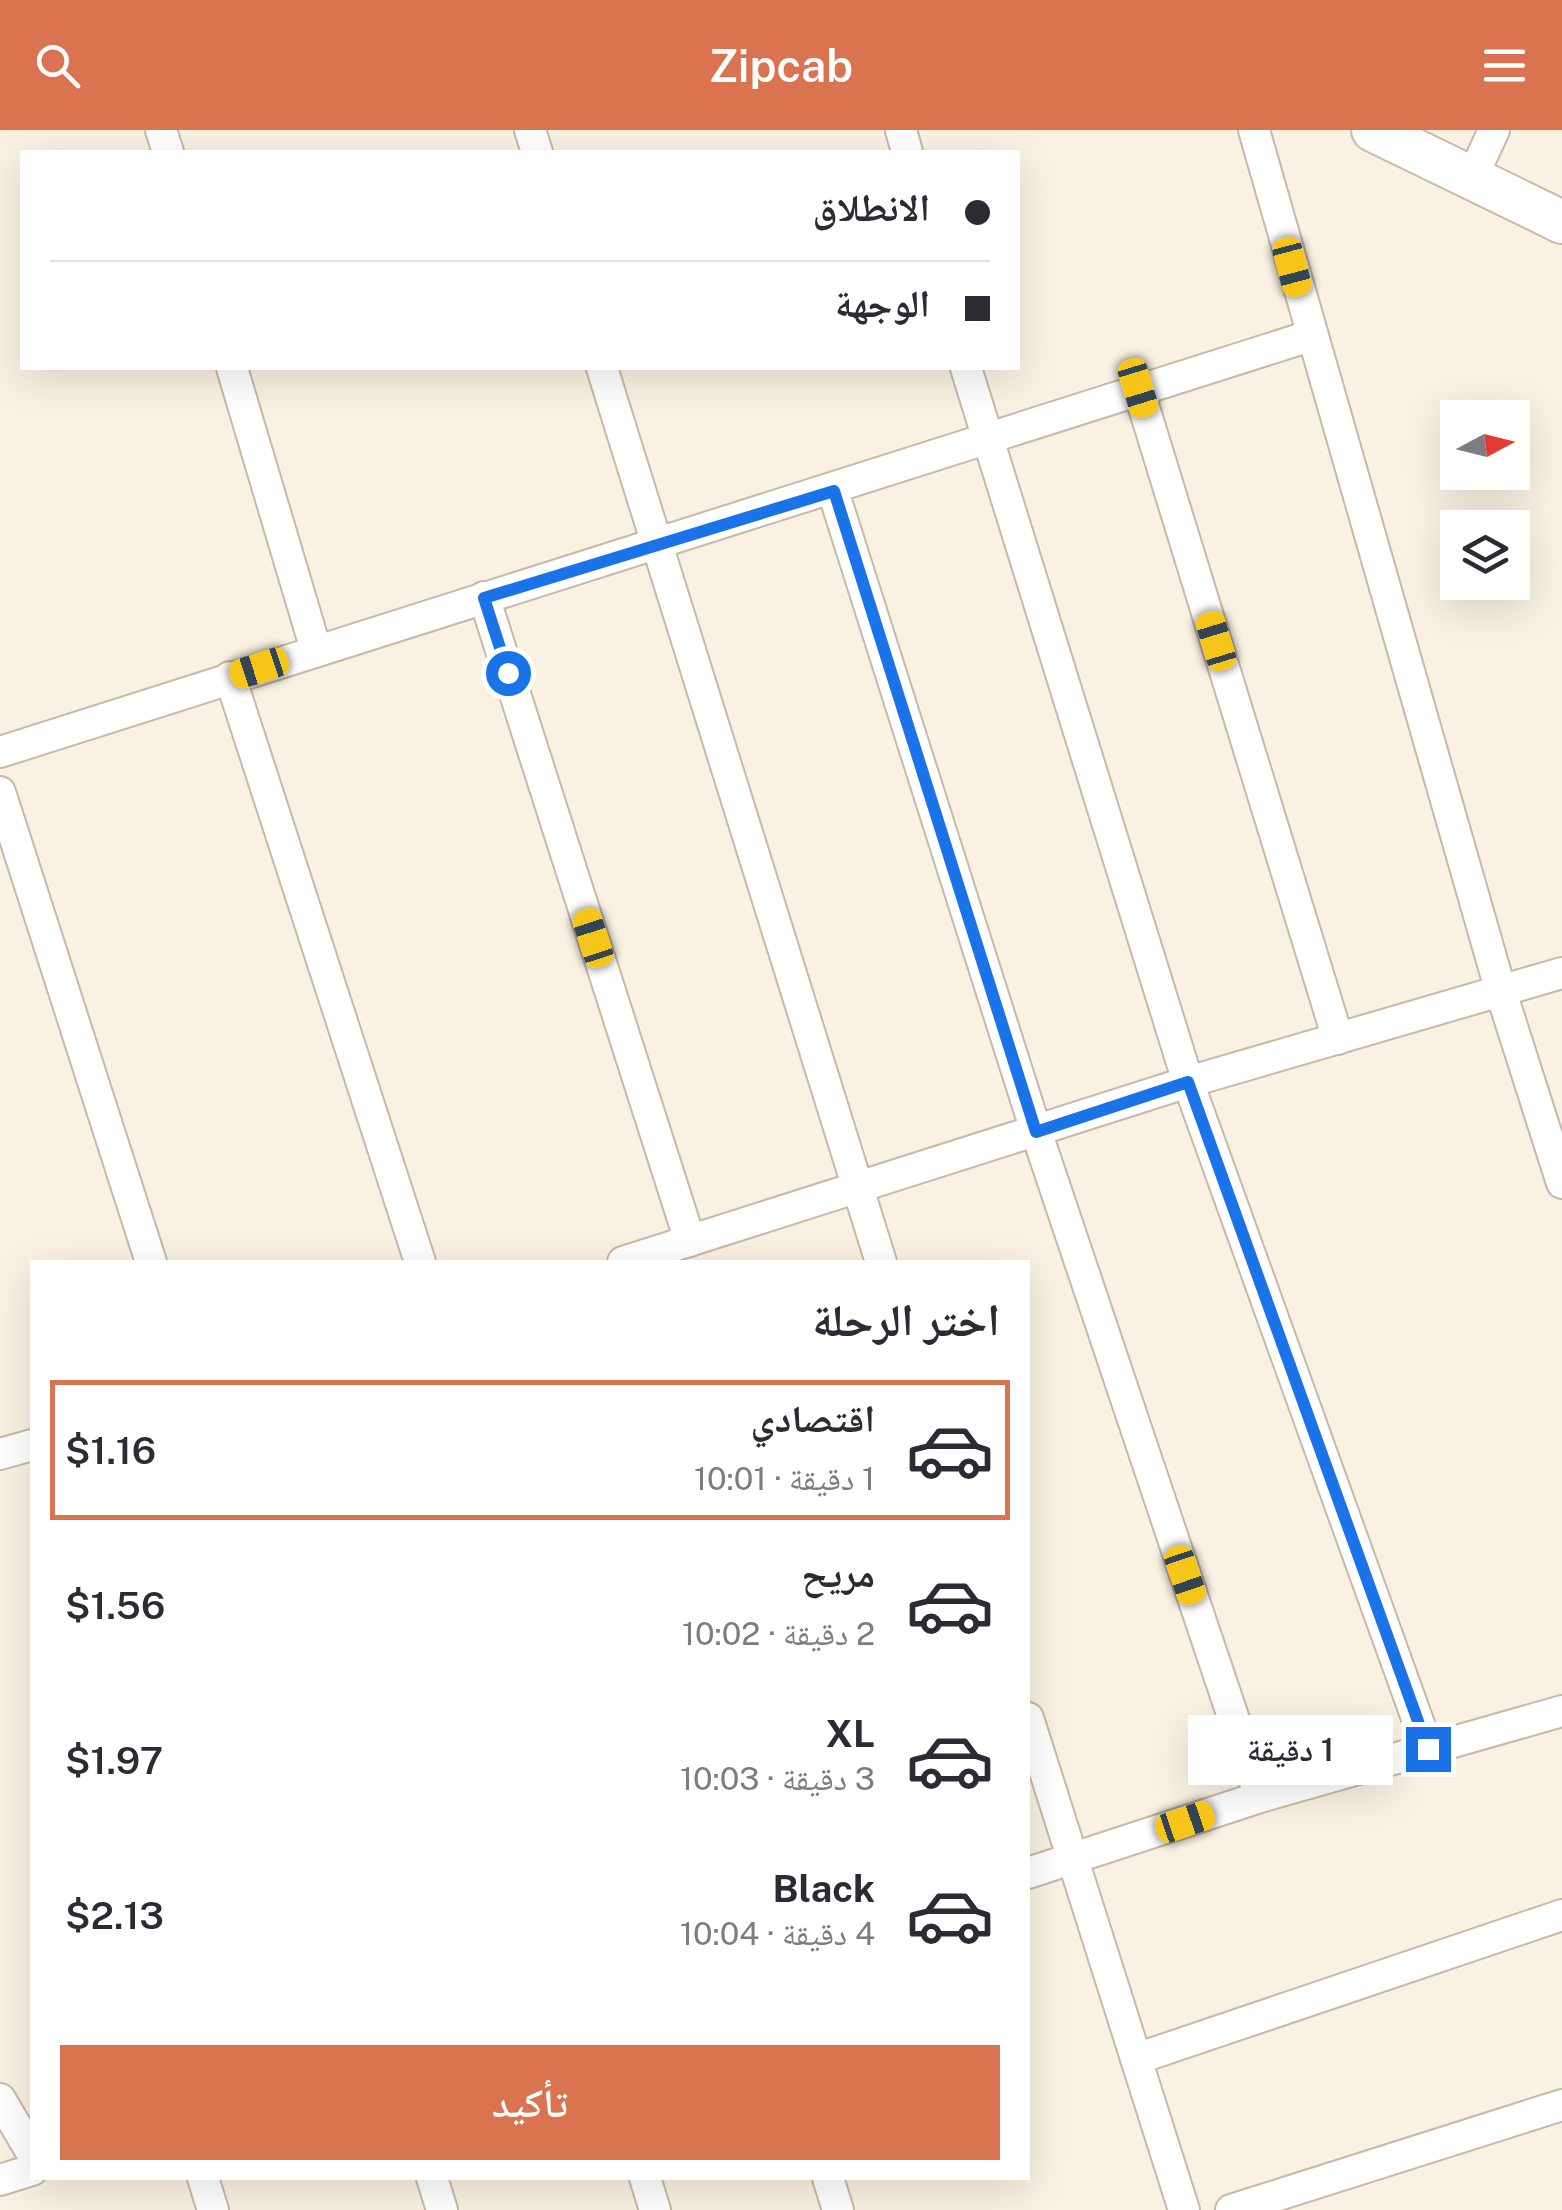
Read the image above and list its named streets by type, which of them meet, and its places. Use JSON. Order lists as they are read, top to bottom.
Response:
{
  "north": "right",
  "page": {
    "header": "Zipcab",
    "banner": ["الانطلاق", "الوجهة"],
    "heading": "اختر الرحلة",
    "list": [
      {
        "name": "اقتصادي",
        "note": "1 دقيقة · 10:01",
        "value": "$1.16"
      },
      {
        "name": "مريح",
        "note": "2 دقيقة · 10:02",
        "value": "$1.56"
      },
      {
        "name": "XL",
        "note": "3 دقيقة · 10:03",
        "value": "$1.97"
      },
      {
        "name": "Black",
        "note": "4 دقيقة · 10:04",
        "value": "$2.13"
      }
    ],
    "bubble": "1 دقيقة",
    "buttons": "تأكيد"
  }
}
